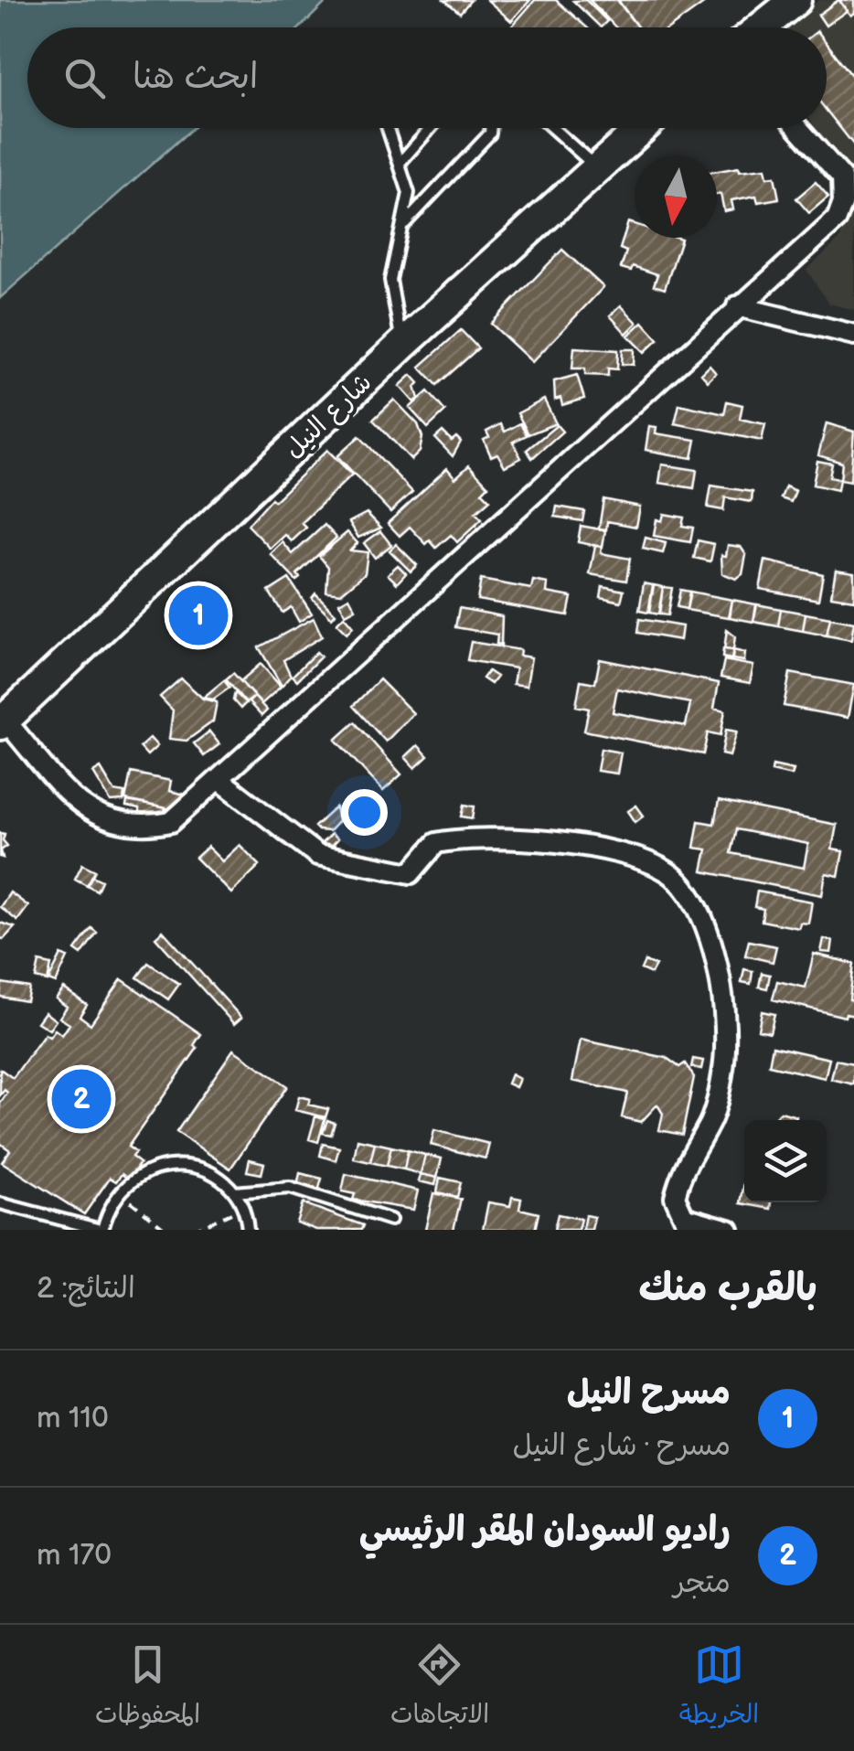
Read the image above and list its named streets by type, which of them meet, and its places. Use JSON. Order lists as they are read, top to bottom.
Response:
{
  "streets": {
    "main road": ["شارع النيل"]
  },
  "north": "bottom",
  "page": {
    "search": "ابحث هنا",
    "pins": ["1", "2"],
    "heading": ["بالقرب منك", "النتائج: 2"],
    "list": [
      {
        "mark": "1",
        "name": "مسرح النيل",
        "note": "مسرح · شارع النيل",
        "value": "110 m"
      },
      {
        "mark": "2",
        "name": "راديو السودان المقر الرئيسي",
        "note": "متجر",
        "value": "170 m"
      }
    ],
    "nav": ["الخريطة", "الاتجاهات", "المحفوظات"]
  }
}
